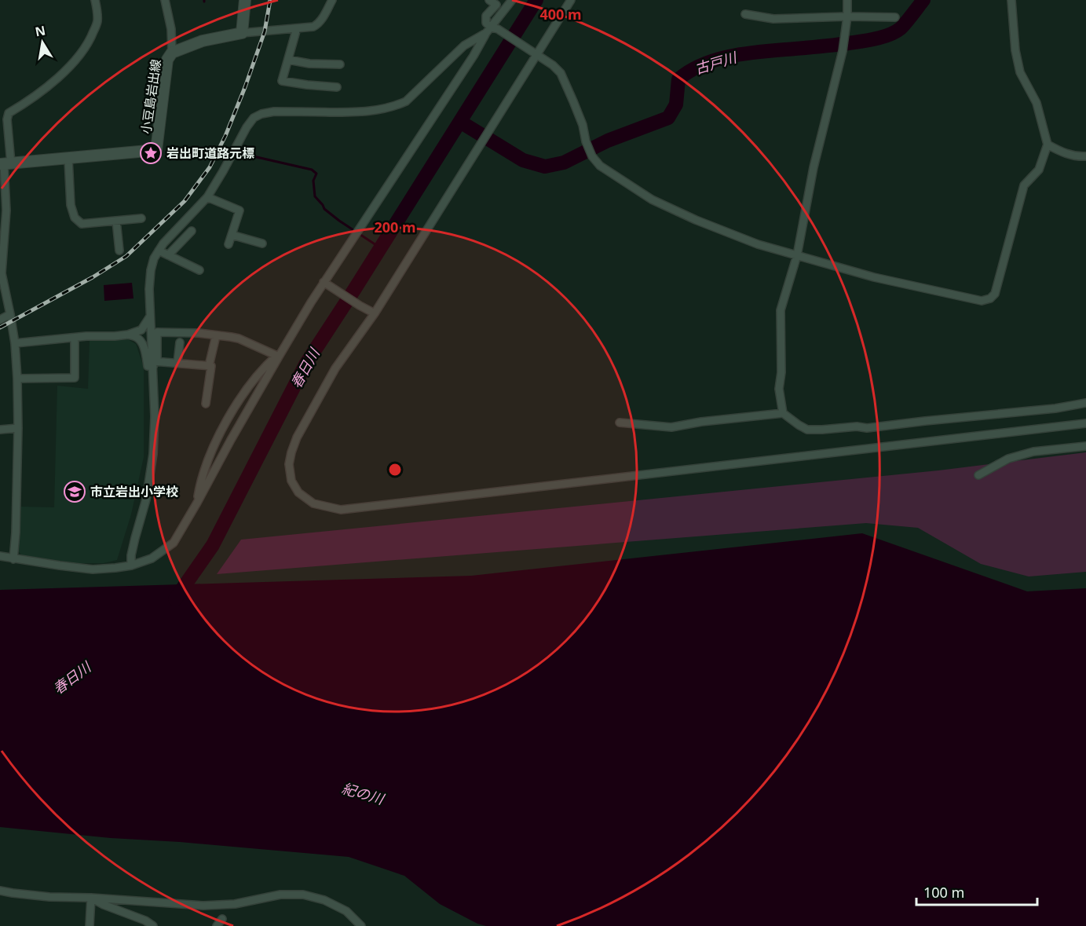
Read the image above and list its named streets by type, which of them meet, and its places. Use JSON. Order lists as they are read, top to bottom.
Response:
{
  "streets": {
    "main road": ["小豆島岩出線"]
  },
  "water": ["古戸川", "春日川", "紀の川"],
  "places": {
    "place": ["岩出町道路元標"],
    "school or university": ["市立岩出小学校"]
  },
  "scale_bar": "100 m",
  "north": "top",
  "rings": ["400 m", "200 m"]
}
